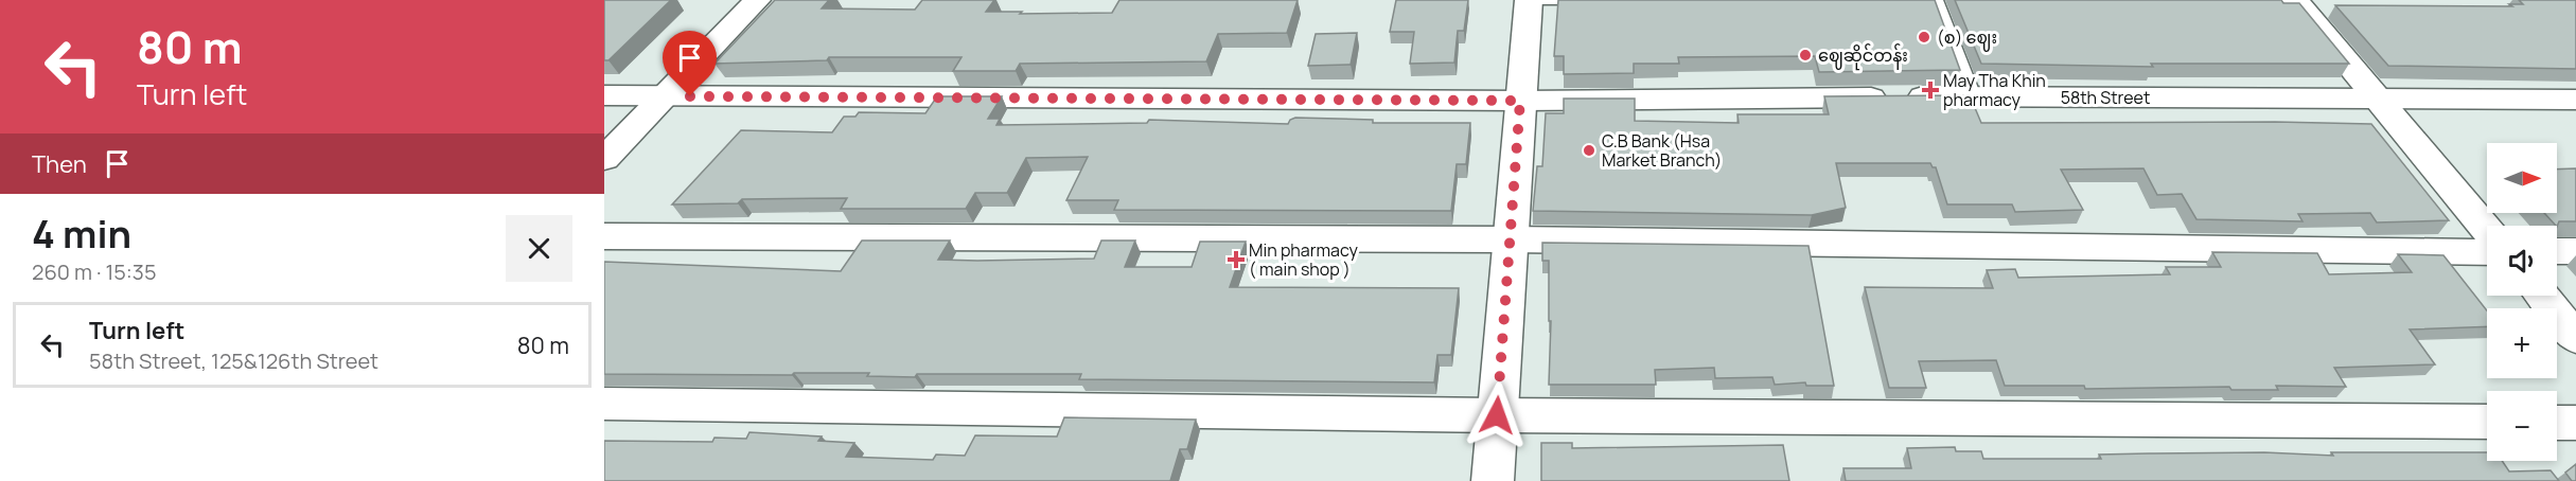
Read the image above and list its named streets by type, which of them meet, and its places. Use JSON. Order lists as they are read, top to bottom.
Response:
{
  "streets": {
    "street": ["58th Street"]
  },
  "places": {
    "other": ["(စ) ဈေး", "ဈေဆိုင်တန်း", "C.B Bank (Hsa Market Branch)"],
    "health": ["May Tha Khin pharmacy", "Min pharmacy ( main shop )"]
  },
  "north": "right",
  "page": {
    "turn": ["80 m", "Turn left"],
    "then": "Then",
    "map_buttons": ["+", "−"],
    "heading": ["4 min", "260 m · 15:35"],
    "list": [
      {
        "name": "Turn left",
        "note": "58th Street, 125&126th Street",
        "value": "80 m"
      }
    ]
  }
}
